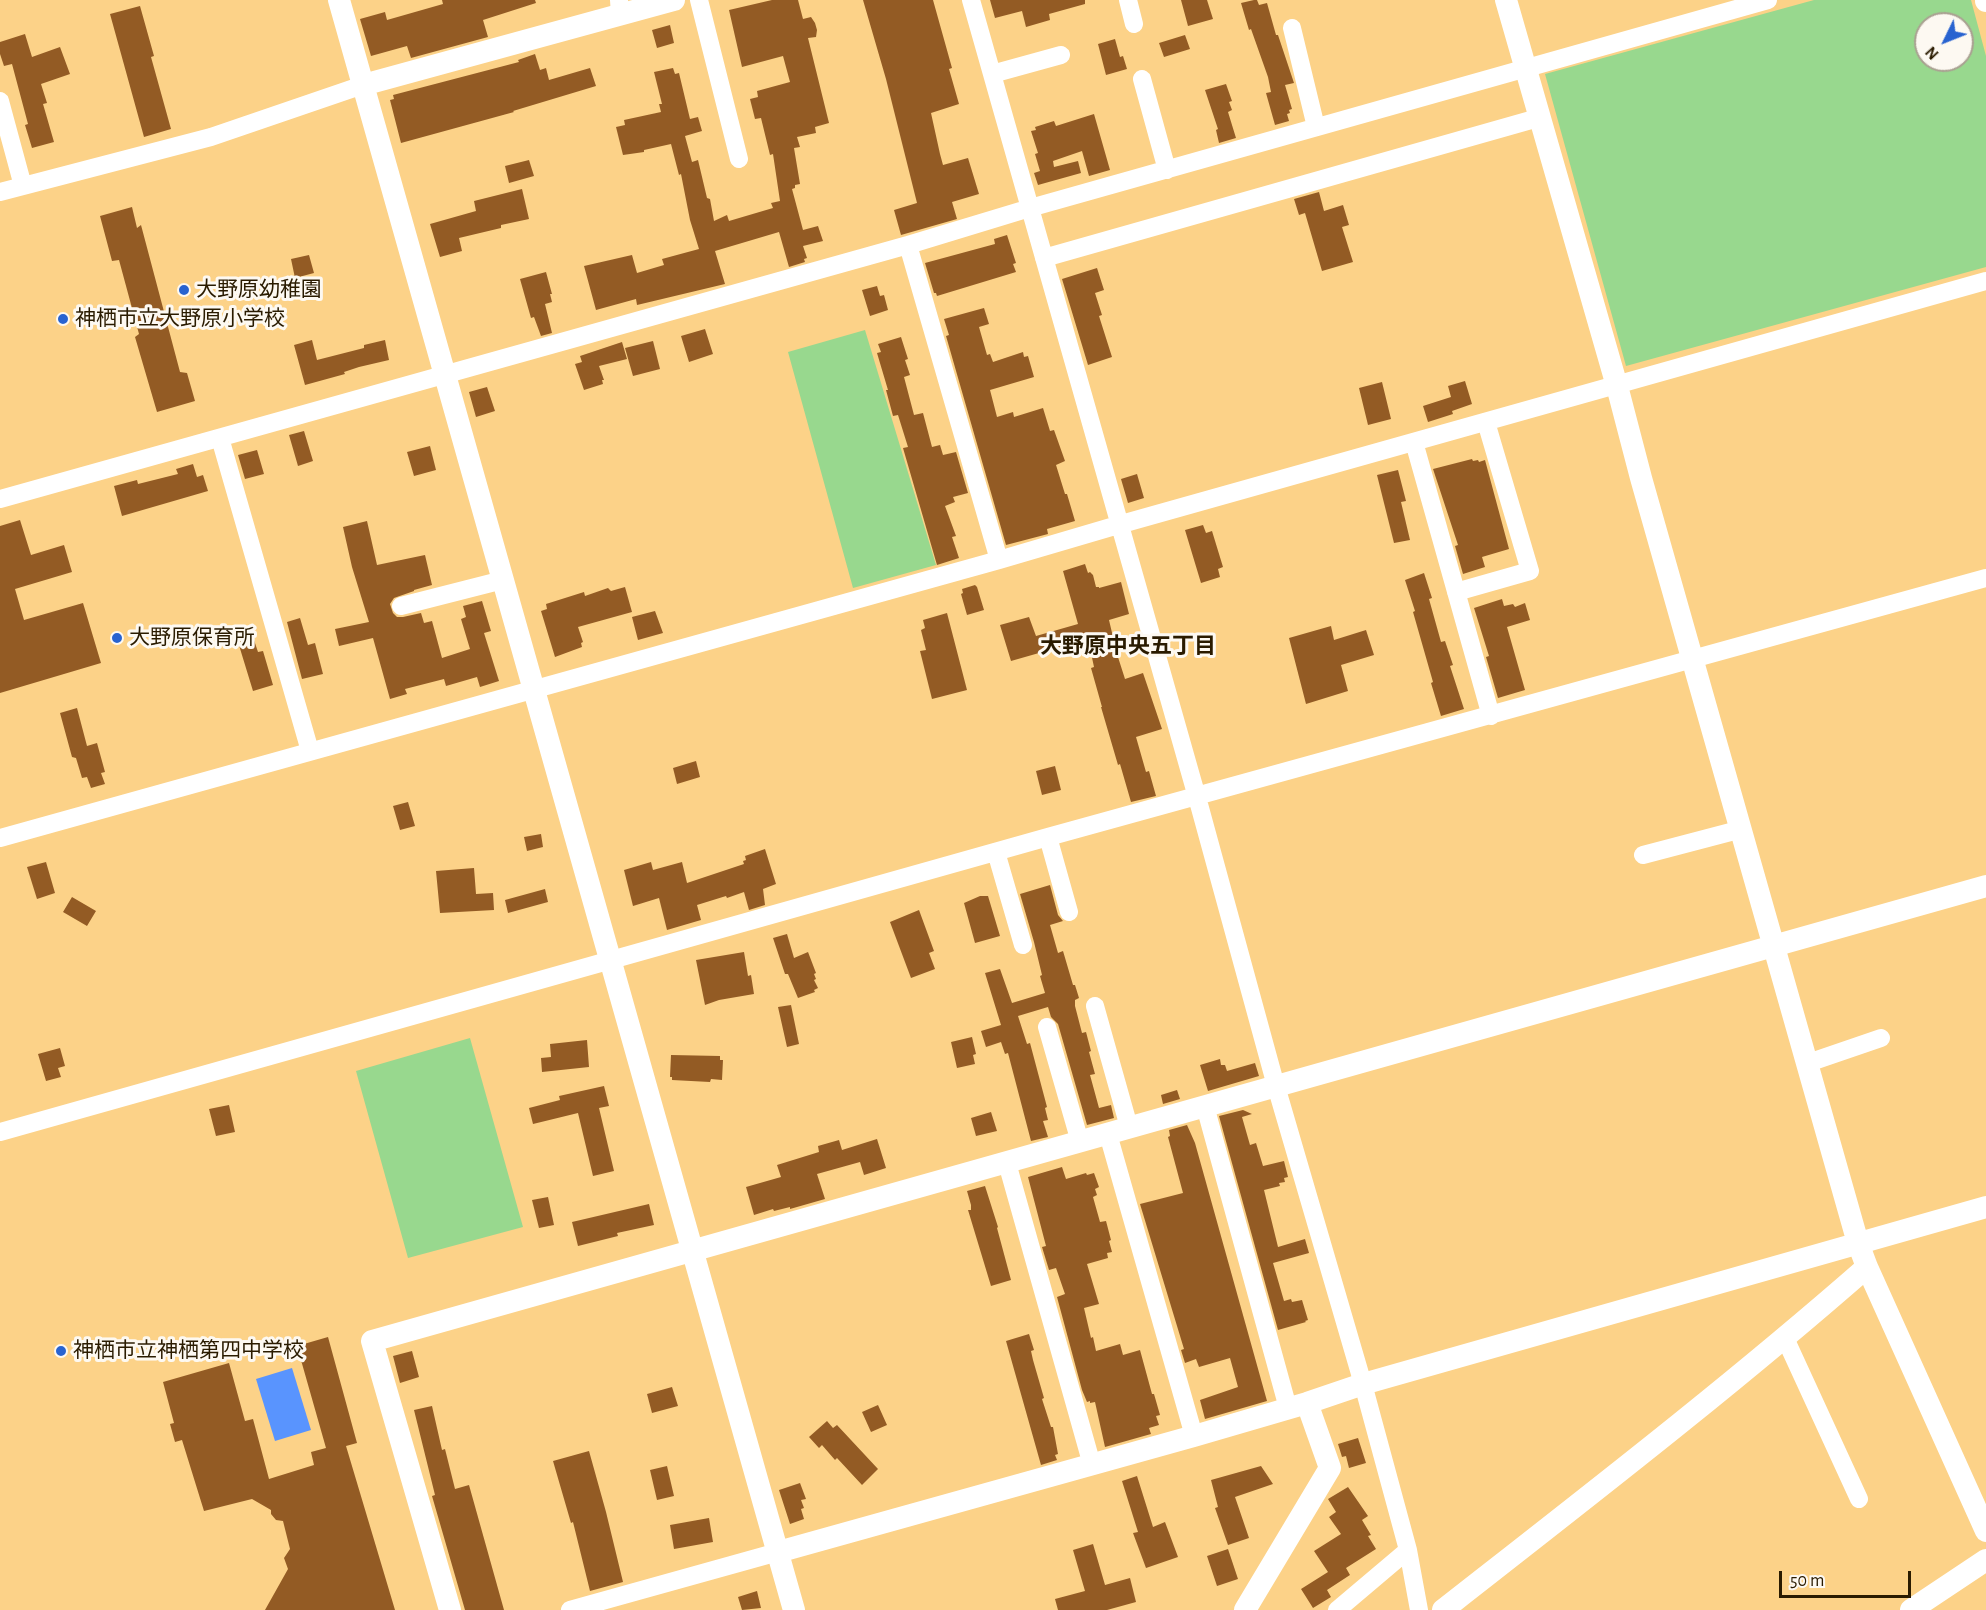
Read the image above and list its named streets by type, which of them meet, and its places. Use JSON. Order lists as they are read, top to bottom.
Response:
{
  "districts": ["大野原中央五丁目"],
  "places": [
    "大野原幼稚園",
    "神栖市立大野原小学校",
    "大野原保育所",
    "神栖市立神栖第四中学校"
  ],
  "scale_bar": "50 m",
  "north": "bottom left"
}
